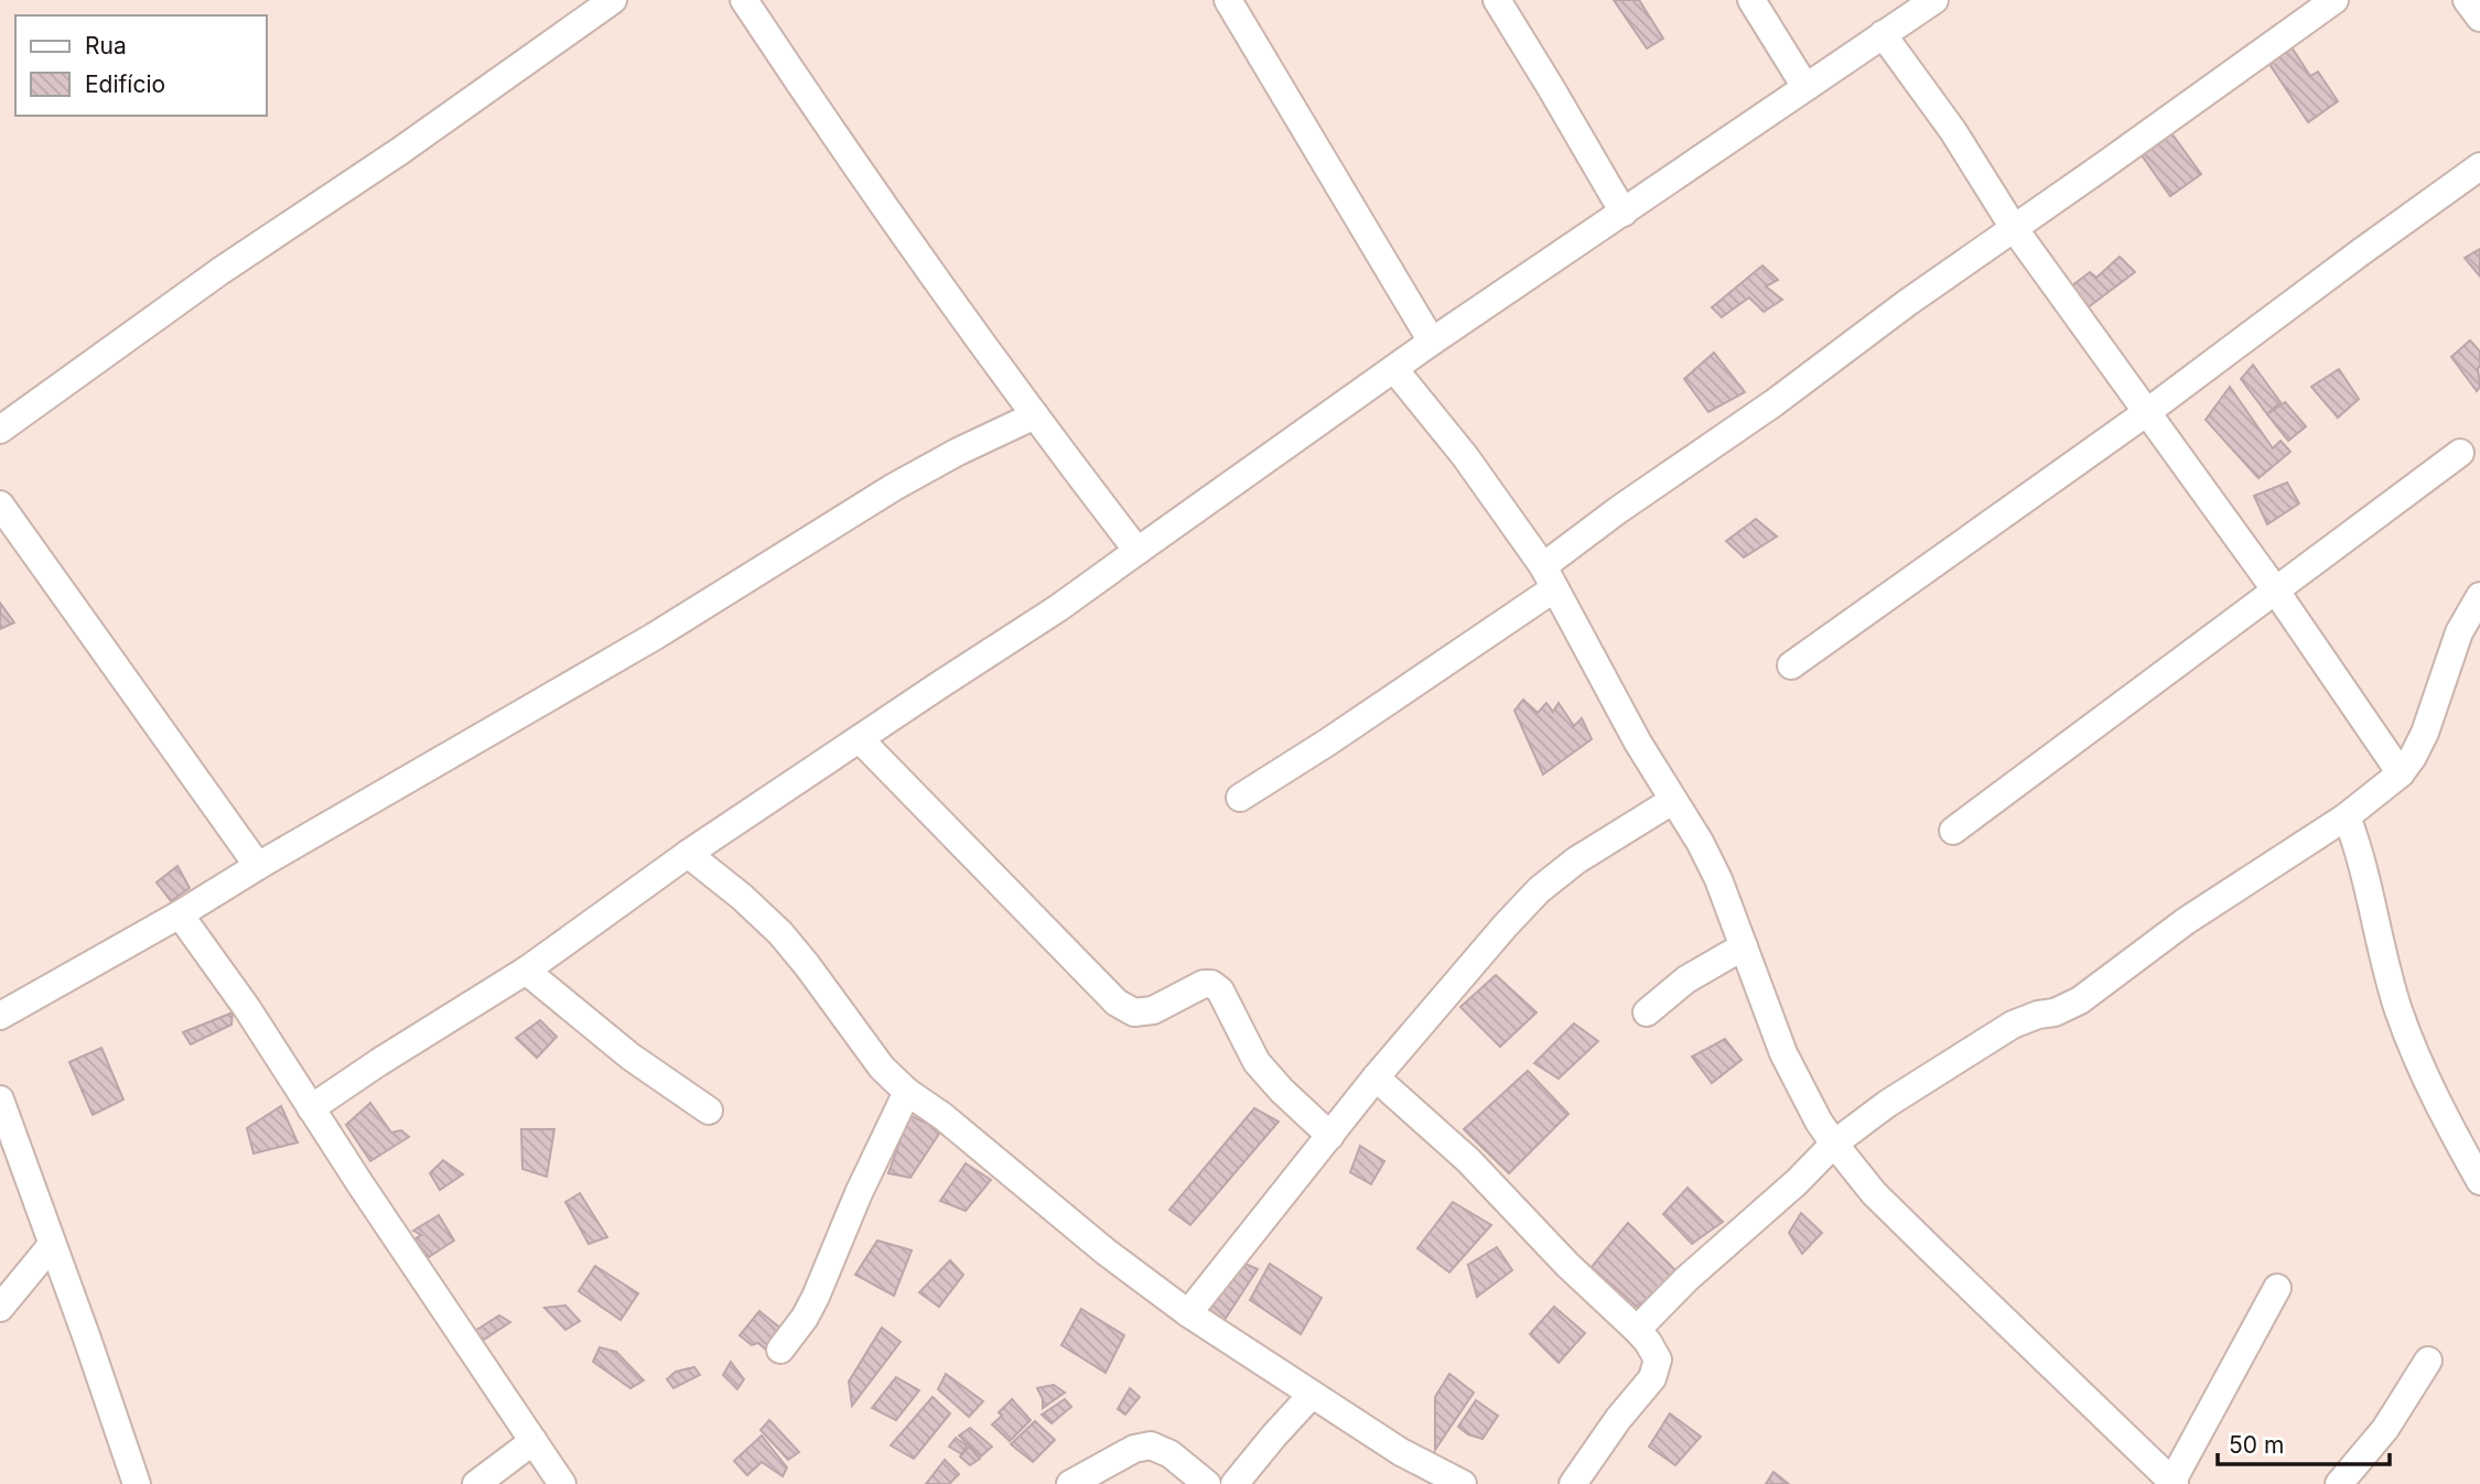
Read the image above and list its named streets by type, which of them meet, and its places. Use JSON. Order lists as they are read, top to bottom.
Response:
{
  "legend": ["Rua", "Edifício"],
  "scale_bar": "50 m"
}
